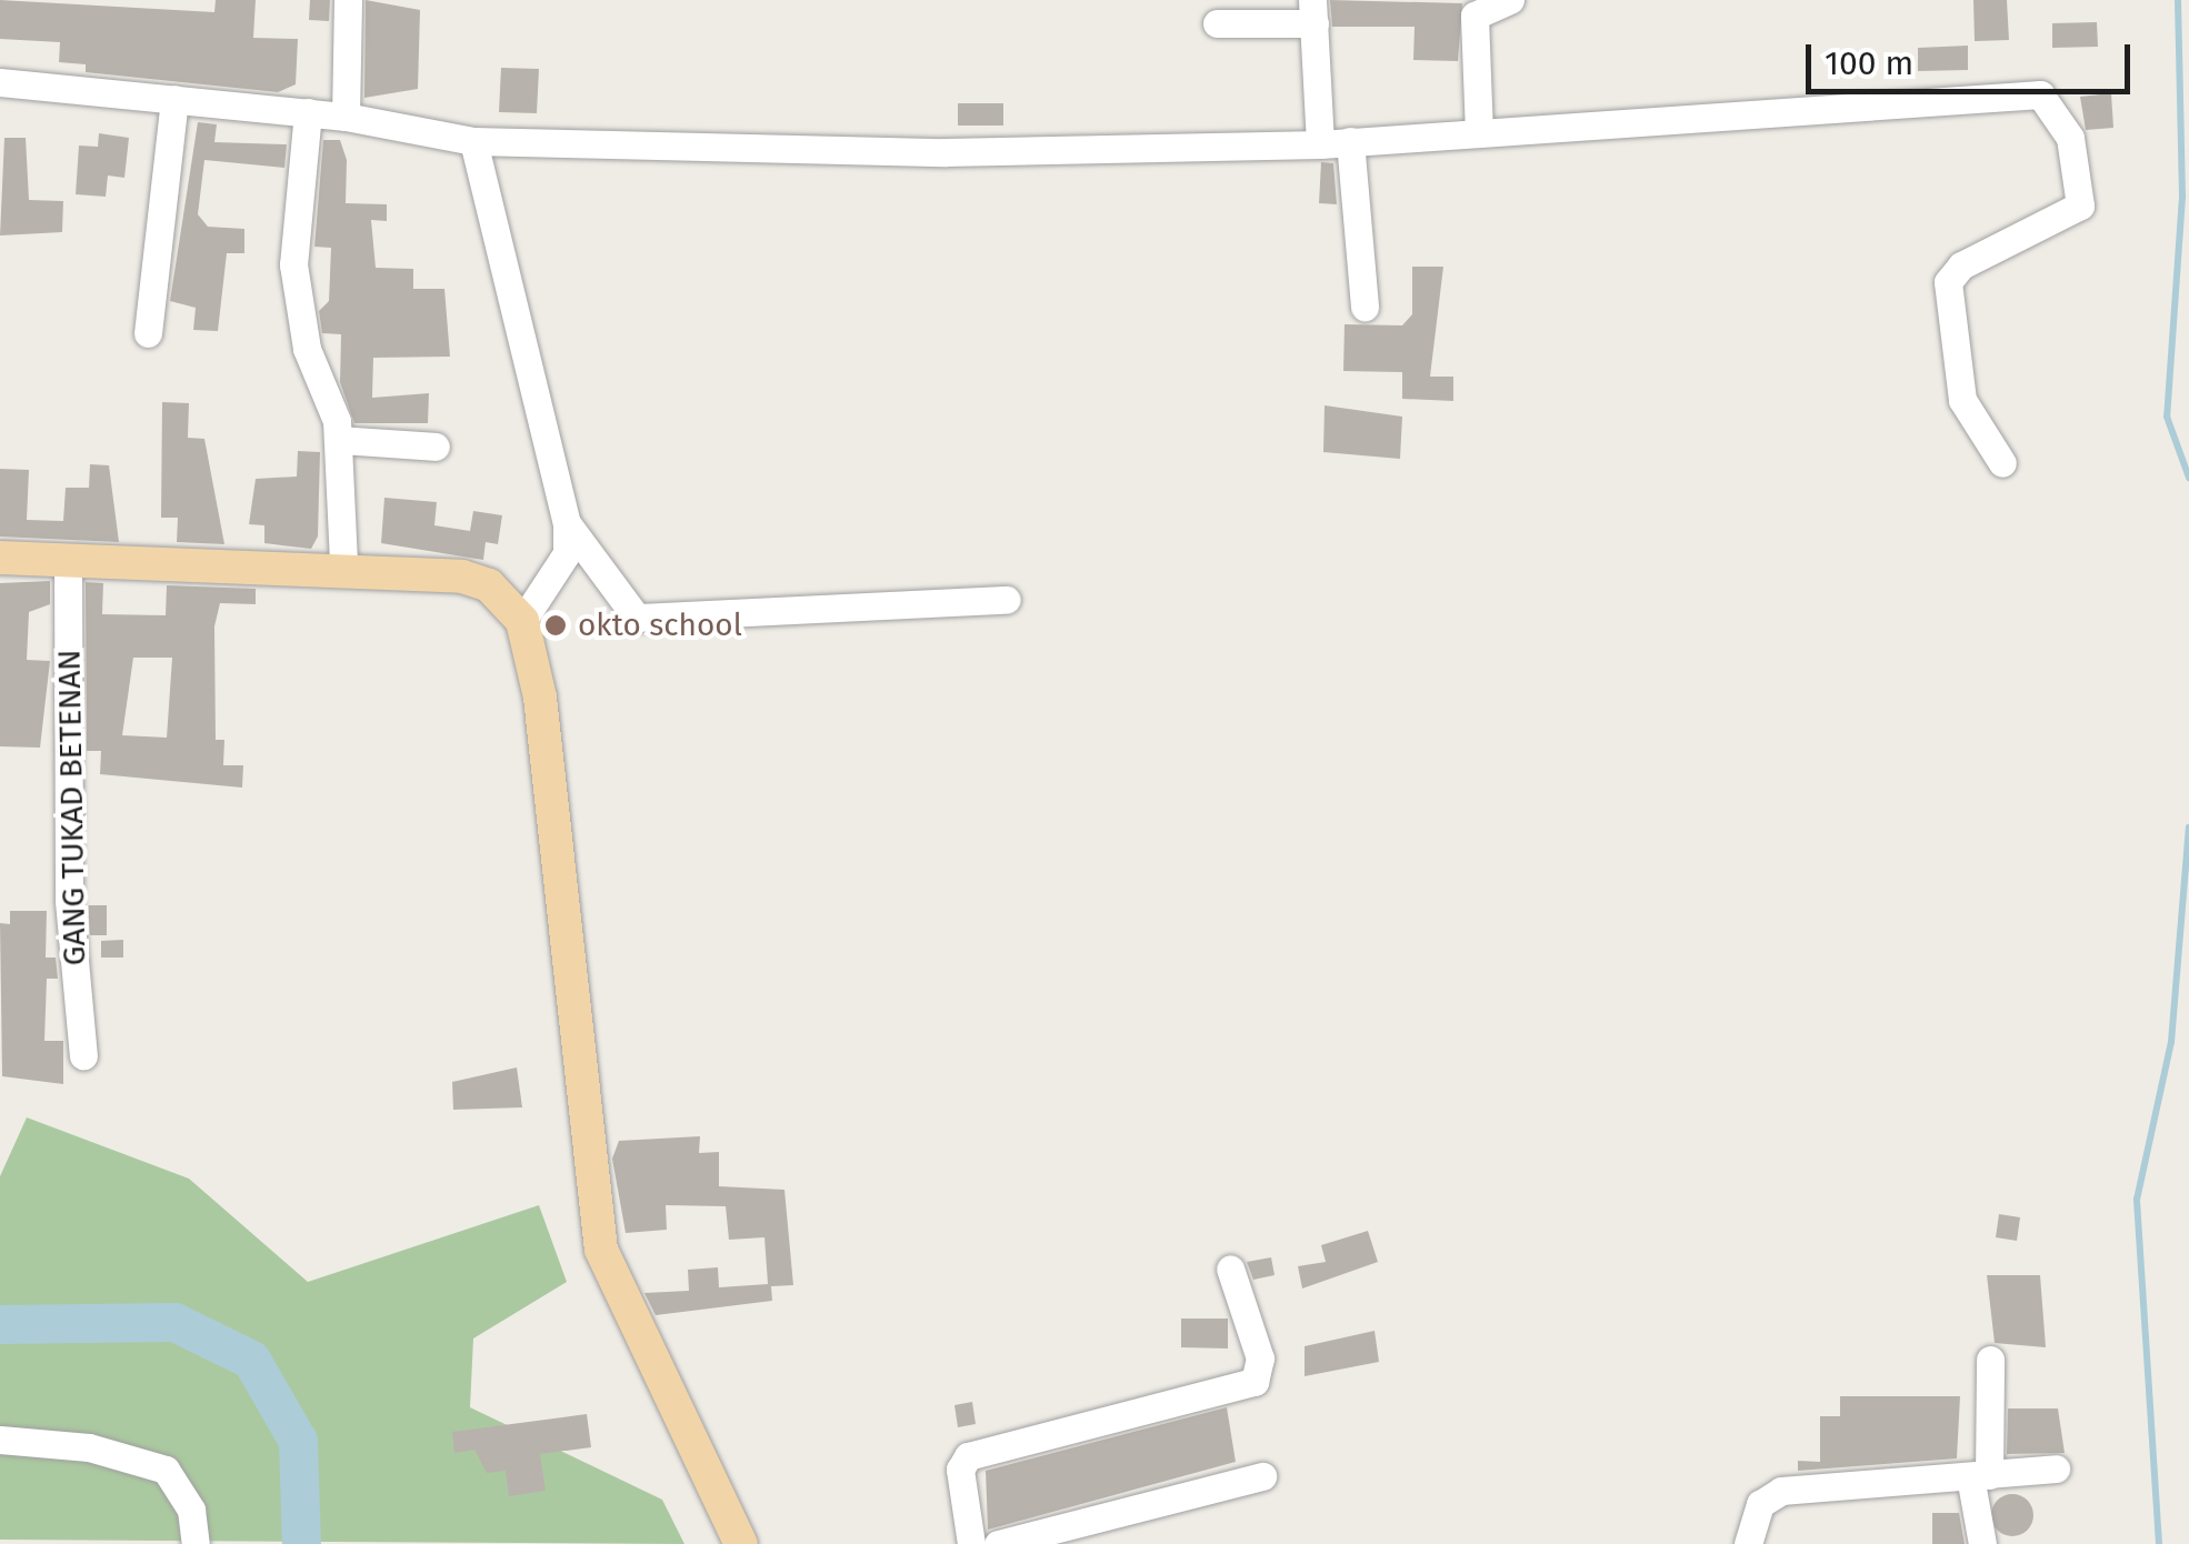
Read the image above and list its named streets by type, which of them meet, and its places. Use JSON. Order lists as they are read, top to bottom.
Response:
{
  "streets": {
    "street": ["GANG TUKAD BETENAN"]
  },
  "places": ["okto school"],
  "scale_bar": "100 m"
}
